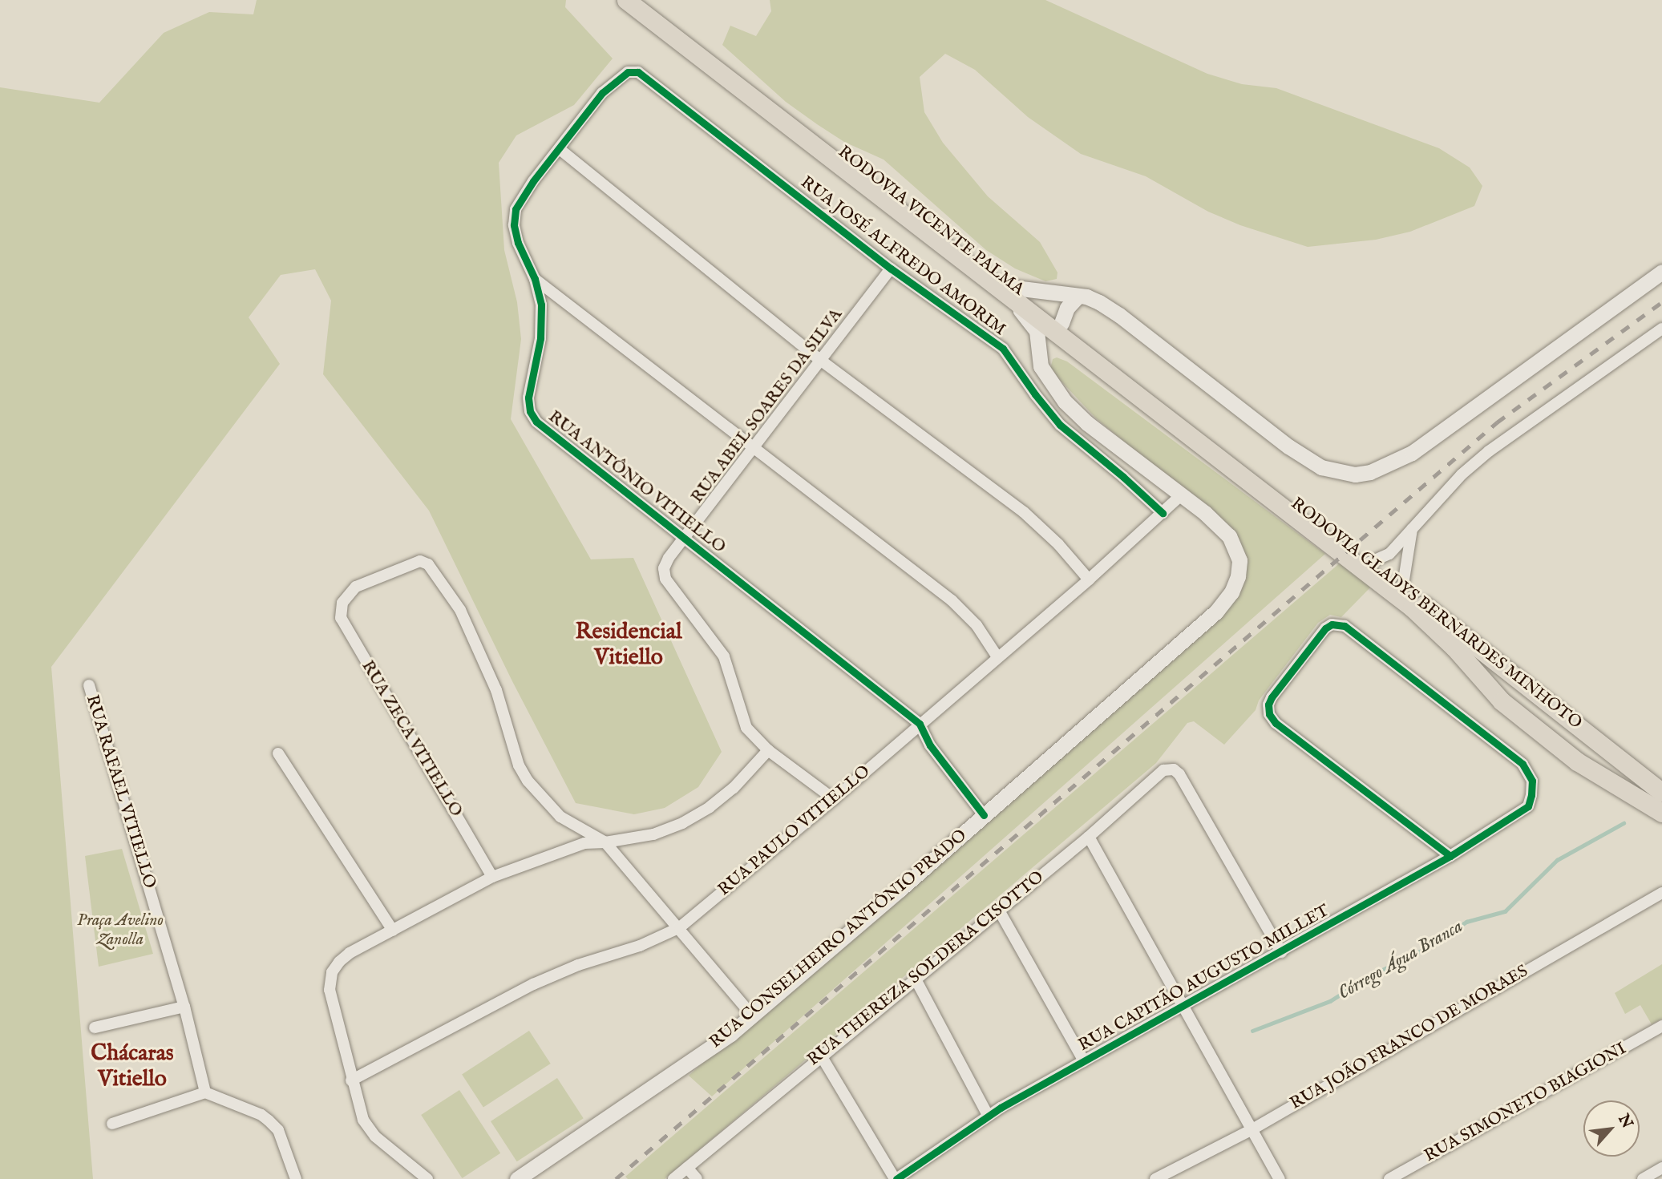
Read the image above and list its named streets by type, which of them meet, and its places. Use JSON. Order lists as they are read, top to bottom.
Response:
{
  "streets": {
    "main road": ["RODOVIA VICENTE PALMA", "RODOVIA GLADYS BERNARDES MINHOTO", "RUA CONSELHEIRO ANTÔNIO PRADO"],
    "street": [
      "RUA JOSÉ ALFREDO AMORIM",
      "RUA ABEL SOARES DA SILVA",
      "RUA ANTÔNIO VITIELLO",
      "RUA ZECA VITIELLO",
      "RUA RAFAEL VITIELLO",
      "RUA PAULO VITIELLO",
      "RUA THEREZA SOLDERA CISOTTO",
      "RUA CAPITÃO AUGUSTO MILLET",
      "RUA JOÃO FRANCO DE MORAES",
      "RUA SIMONETO BIAGIONI"
    ]
  },
  "crossings": [
    ["RODOVIA VICENTE PALMA", "RODOVIA GLADYS BERNARDES MINHOTO"],
    ["RUA JOSÉ ALFREDO AMORIM", "RUA ABEL SOARES DA SILVA"],
    ["RUA JOSÉ ALFREDO AMORIM", "RUA ANTÔNIO VITIELLO"],
    ["RUA JOSÉ ALFREDO AMORIM", "RUA PAULO VITIELLO"],
    ["RUA ABEL SOARES DA SILVA", "RUA ANTÔNIO VITIELLO"],
    ["RUA ABEL SOARES DA SILVA", "RUA PAULO VITIELLO"],
    ["RUA ANTÔNIO VITIELLO", "RUA PAULO VITIELLO"],
    ["RUA ANTÔNIO VITIELLO", "RUA CONSELHEIRO ANTÔNIO PRADO"],
    ["RUA PAULO VITIELLO", "RUA CONSELHEIRO ANTÔNIO PRADO"],
    ["RUA THEREZA SOLDERA CISOTTO", "RUA CAPITÃO AUGUSTO MILLET"]
  ],
  "districts": ["Residencial Vitiello", "Chácaras Vitiello"],
  "water": ["Córrego Água Branca"],
  "parks": ["Praça Avelino Zanolla"],
  "north": "top right"
}
